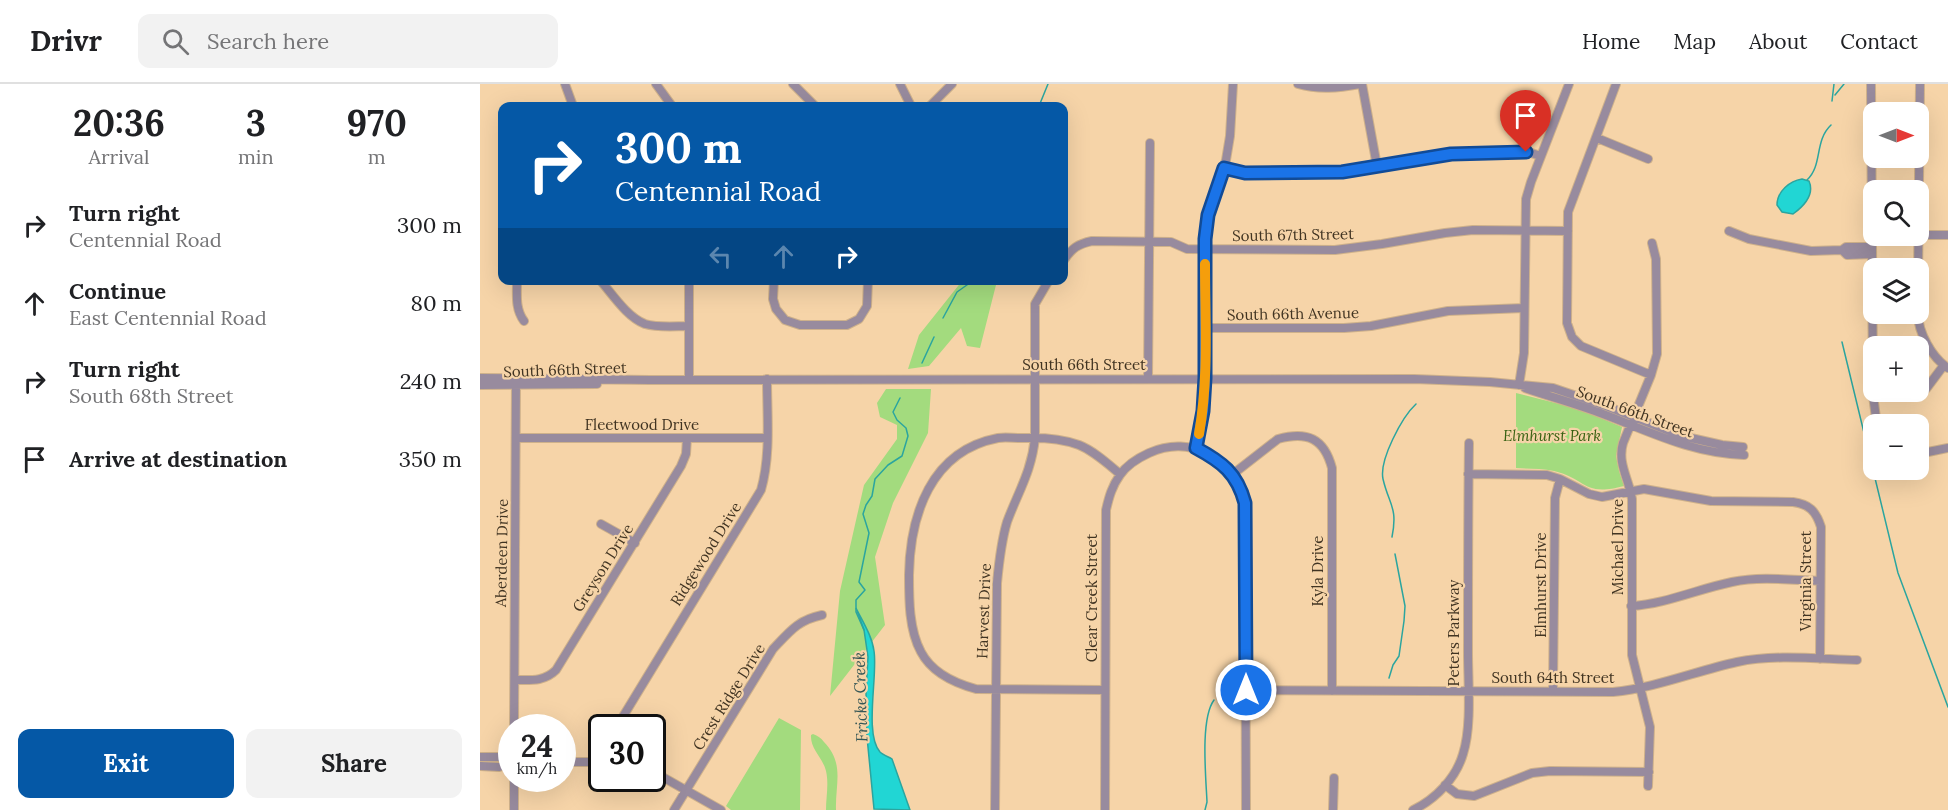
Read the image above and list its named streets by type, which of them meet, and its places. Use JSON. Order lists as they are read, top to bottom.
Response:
{
  "streets": {
    "street": [
      "South 67th Street",
      "South 66th Avenue",
      "South 66th Street",
      "Fleetwood Drive",
      "Michael Drive",
      "Aberdeen Drive",
      "Ridgewood Drive",
      "Greyson Drive",
      "Kyla Drive",
      "Virginia Street",
      "Elmhurst Drive",
      "Clear Creek Street",
      "Harvest Drive",
      "Peters Parkway",
      "South 64th Street",
      "Crest Ridge Drive"
    ]
  },
  "crossings": [
    ["South 66th Street", "Michael Drive"],
    ["South 66th Street", "Aberdeen Drive"],
    ["South 66th Street", "Ridgewood Drive"],
    ["South 66th Street", "Harvest Drive"],
    ["Fleetwood Drive", "Aberdeen Drive"],
    ["Fleetwood Drive", "Ridgewood Drive"],
    ["Fleetwood Drive", "Greyson Drive"],
    ["Michael Drive", "Virginia Street"],
    ["Michael Drive", "South 64th Street"],
    ["Aberdeen Drive", "Greyson Drive"],
    ["Kyla Drive", "South 64th Street"],
    ["Virginia Street", "South 64th Street"],
    ["Elmhurst Drive", "South 64th Street"],
    ["Peters Parkway", "South 64th Street"]
  ],
  "water": ["Fricke Creek"],
  "parks": ["Elmhurst Park"],
  "north": "right",
  "page": {
    "header": "Drivr",
    "search": "Search here",
    "nav": [
      "Home",
      "Map",
      "About",
      "Contact"
    ],
    "eta": [
      "20:36",
      "Arrival",
      "3",
      "min",
      "970",
      "m"
    ],
    "map_buttons": ["+", "−"],
    "turn": ["300 m", "Centennial Road"],
    "list": [
      {
        "name": "Turn right",
        "note": "Centennial Road",
        "value": "300 m"
      },
      {
        "name": "Continue",
        "note": "East Centennial Road",
        "value": "80 m"
      },
      {
        "name": "Turn right",
        "note": "South 68th Street",
        "value": "240 m"
      },
      {
        "name": "Arrive at destination",
        "value": "350 m"
      }
    ],
    "speed": "24 km/h",
    "limit": "30",
    "buttons": ["Exit", "Share"]
  }
}
